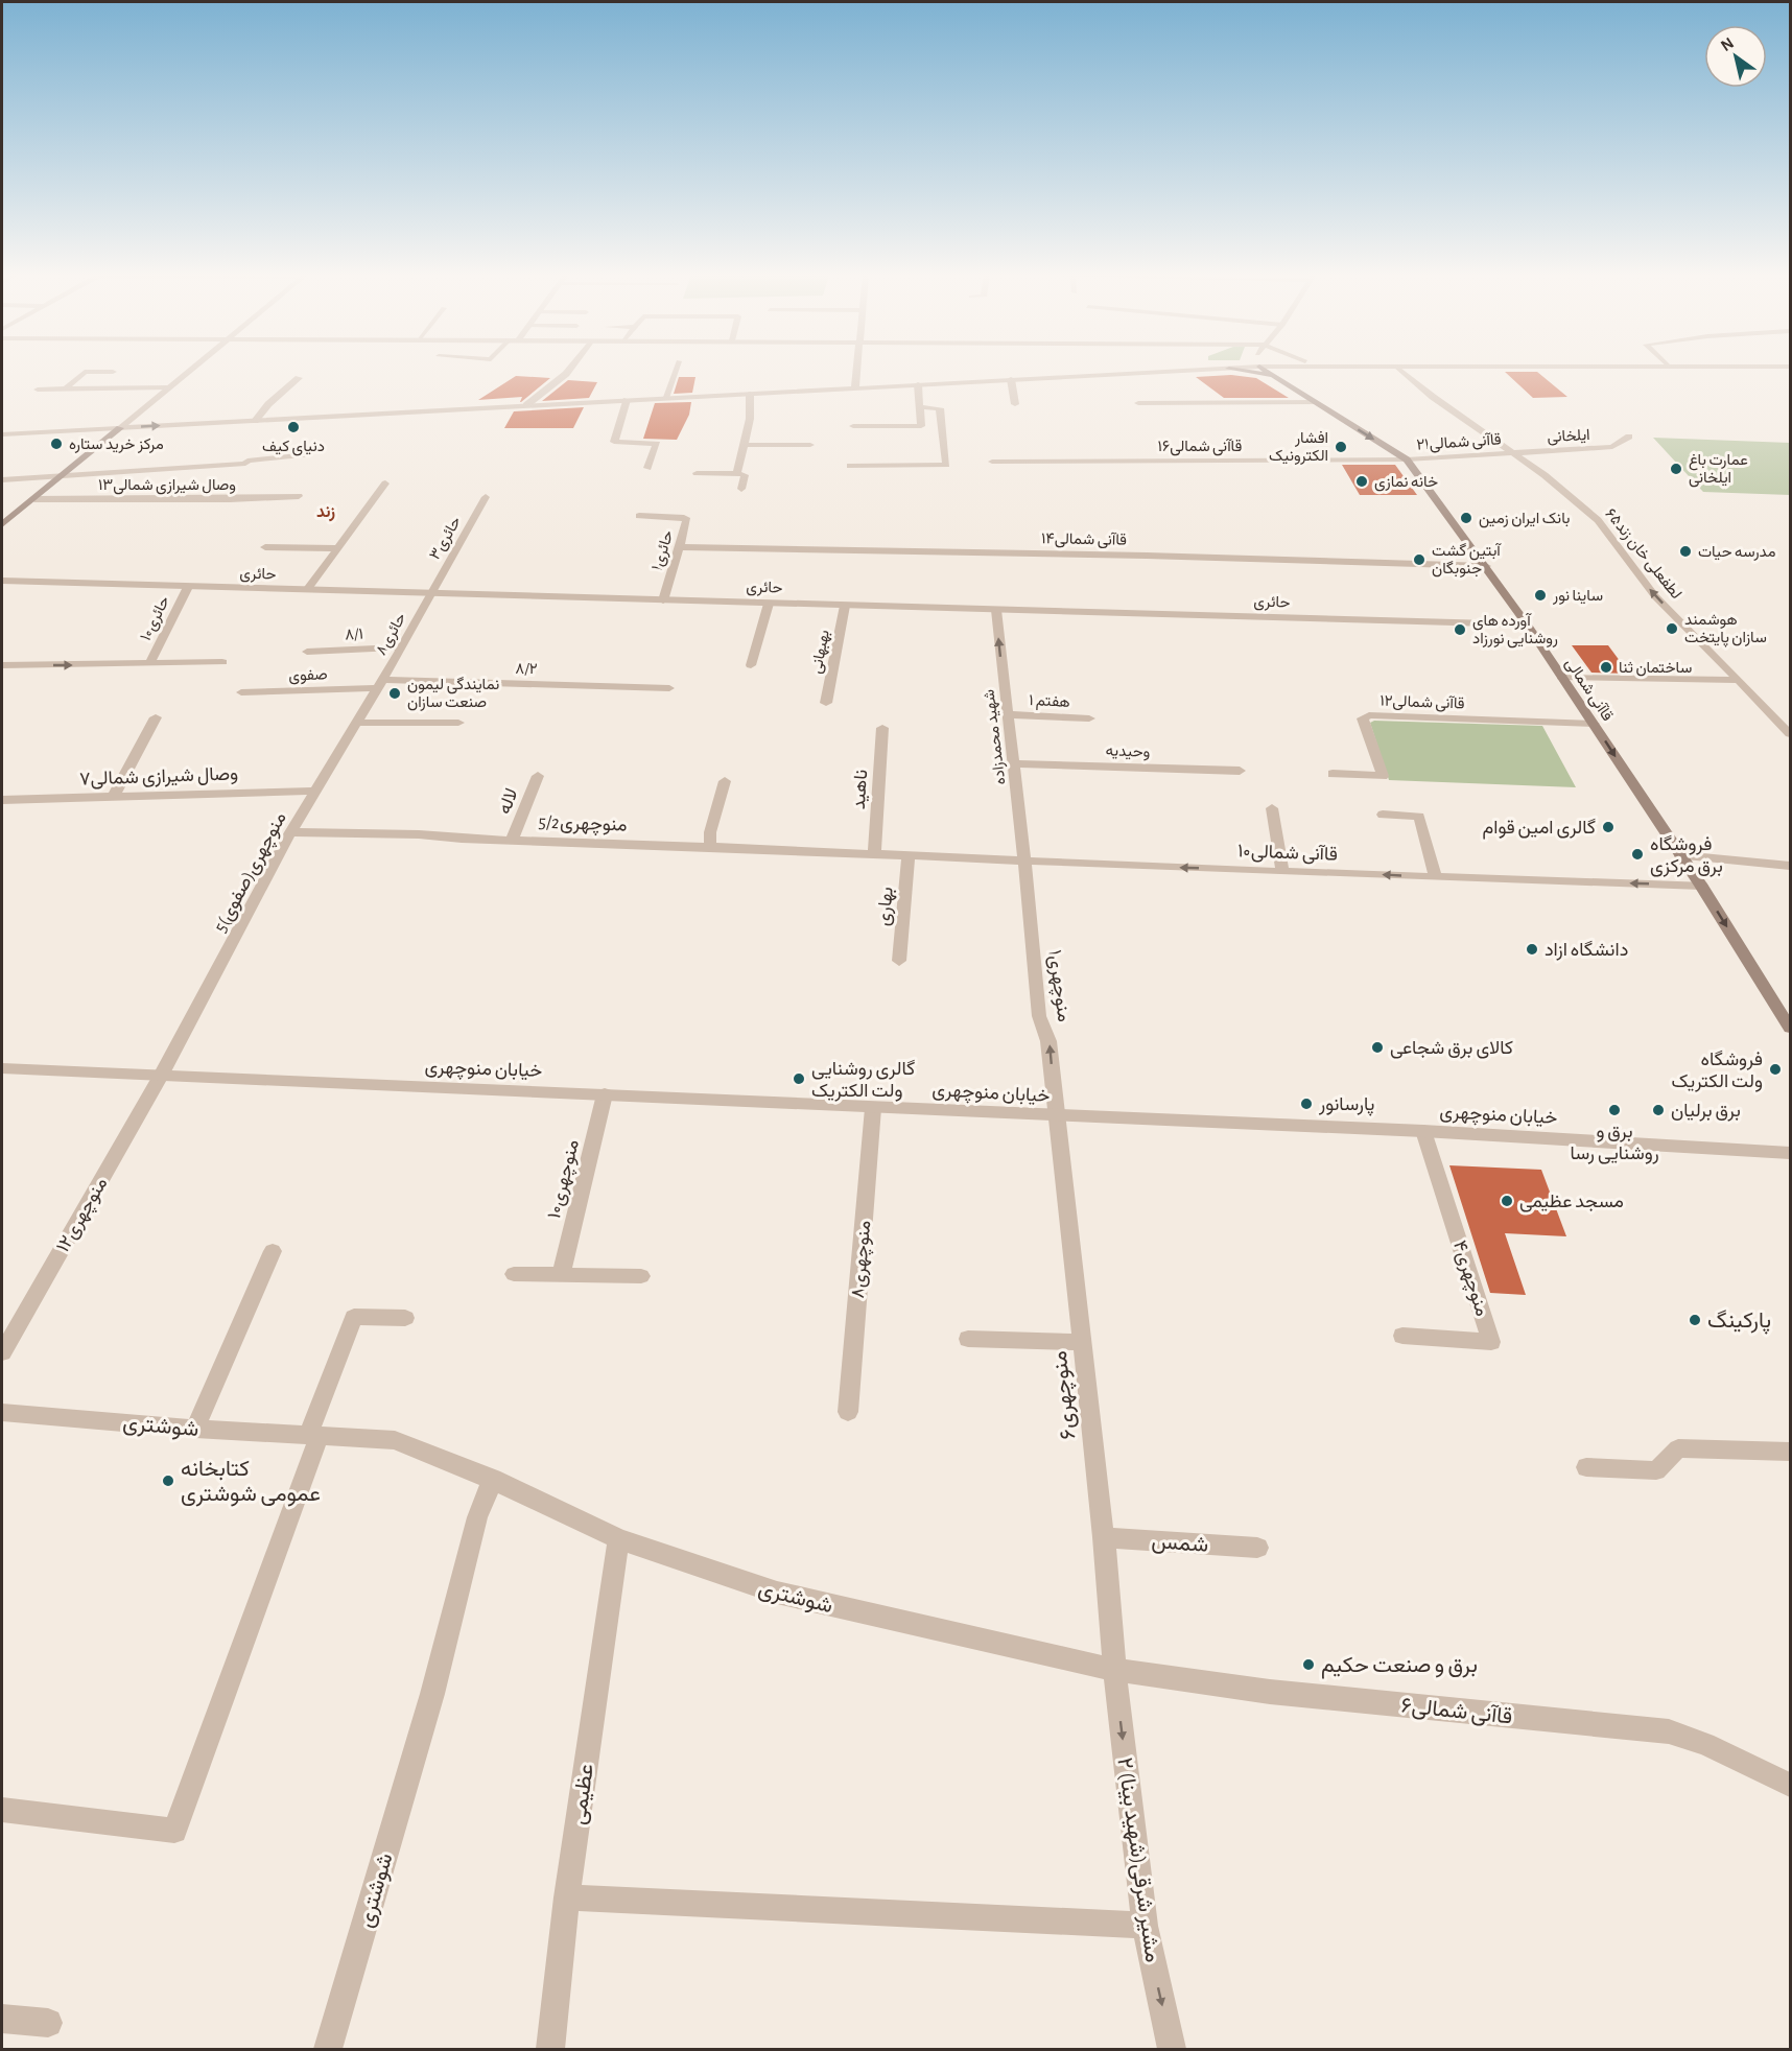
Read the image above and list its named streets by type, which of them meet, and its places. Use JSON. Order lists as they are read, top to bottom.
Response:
{
  "streets": {
    "main road": ["قاآنی شمالی"],
    "street": [
      "ایلخانی",
      "قاآنی شمالی۲۱",
      "قاآنی شمالی۱۶",
      "وصال شیرازی شمالی۱۳",
      "حائری۳",
      "قاآنی شمالی۱۴",
      "حائری۱",
      "لطفعلی خان زند۶۵",
      "حائری",
      "حائری۱۰",
      "۸/۱",
      "حائری۸",
      "بهبهانی",
      "۸/۲",
      "صفوی",
      "هفتم ۱",
      "قاآنی شمالی۱۲",
      "شهید محمدزاده",
      "وحیدیه",
      "وصال شیرازی شمالی۷",
      "ناهید",
      "لاله",
      "5/2منوچهری",
      "قاآنی شمالی۱۰",
      "5منوچهری(صفوی)",
      "بهاری",
      "منوچهری۱",
      "خیابان منوچهری",
      "منوچهری۱۰",
      "منوچهری۱۲",
      "منوچهری۸",
      "منوچهری۴",
      "منوچهری۶",
      "شوشتری",
      "شمس",
      "قاآنی شمالی۶",
      "عظیمی",
      "۲ مشیر شرقی(شهید بینا)"
    ]
  },
  "crossings": [
    ["ایلخانی", "قاآنی شمالی۲۱"],
    ["ایلخانی", "لطفعلی خان زند۶۵"],
    ["قاآنی شمالی۲۱", "قاآنی شمالی۱۶"],
    ["قاآنی شمالی۲۱", "لطفعلی خان زند۶۵"],
    ["قاآنی شمالی۲۱", "قاآنی شمالی"],
    ["قاآنی شمالی۱۶", "قاآنی شمالی"],
    ["حائری۳", "حائری"],
    ["حائری۳", "حائری۸"],
    ["قاآنی شمالی۱۴", "حائری۱"],
    ["قاآنی شمالی۱۴", "قاآنی شمالی"],
    ["حائری۱", "حائری"],
    ["حائری", "حائری۱۰"],
    ["حائری", "حائری۸"],
    ["حائری", "بهبهانی"],
    ["حائری", "قاآنی شمالی"],
    ["حائری", "شهید محمدزاده"],
    ["۸/۱", "حائری۸"],
    ["حائری۸", "۸/۲"],
    ["حائری۸", "صفوی"],
    ["حائری۸", "5منوچهری(صفوی)"],
    ["۸/۲", "صفوی"],
    ["۸/۲", "5منوچهری(صفوی)"],
    ["صفوی", "5منوچهری(صفوی)"],
    ["قاآنی شمالی", "قاآنی شمالی۱۲"],
    ["قاآنی شمالی", "قاآنی شمالی۱۰"],
    ["هفتم ۱", "شهید محمدزاده"],
    ["شهید محمدزاده", "وحیدیه"],
    ["شهید محمدزاده", "قاآنی شمالی۱۰"],
    ["شهید محمدزاده", "منوچهری۱"],
    ["وصال شیرازی شمالی۷", "5منوچهری(صفوی)"],
    ["ناهید", "5/2منوچهری"],
    ["ناهید", "قاآنی شمالی۱۰"],
    ["لاله", "5/2منوچهری"],
    ["5/2منوچهری", "قاآنی شمالی۱۰"],
    ["5/2منوچهری", "5منوچهری(صفوی)"],
    ["قاآنی شمالی۱۰", "بهاری"],
    ["قاآنی شمالی۱۰", "منوچهری۱"],
    ["5منوچهری(صفوی)", "خیابان منوچهری"],
    ["5منوچهری(صفوی)", "منوچهری۱۲"],
    ["منوچهری۱", "خیابان منوچهری"],
    ["منوچهری۱", "منوچهری۶"],
    ["خیابان منوچهری", "منوچهری۱۰"],
    ["خیابان منوچهری", "منوچهری۱۲"],
    ["خیابان منوچهری", "منوچهری۸"],
    ["خیابان منوچهری", "منوچهری۴"],
    ["خیابان منوچهری", "منوچهری۶"],
    ["منوچهری۶", "شوشتری"],
    ["منوچهری۶", "شمس"],
    ["منوچهری۶", "قاآنی شمالی۶"],
    ["منوچهری۶", "۲ مشیر شرقی(شهید بینا)"],
    ["شوشتری", "قاآنی شمالی۶"],
    ["شوشتری", "عظیمی"],
    ["شوشتری", "۲ مشیر شرقی(شهید بینا)"],
    ["قاآنی شمالی۶", "۲ مشیر شرقی(شهید بینا)"]
  ],
  "one_way": [
    "لطفعلی خان زند۶۵",
    "قاآنی شمالی",
    "شهید محمدزاده",
    "قاآنی شمالی۱۰",
    "منوچهری۱",
    "۲ مشیر شرقی(شهید بینا)"
  ],
  "districts": ["زند"],
  "places": [
    "دنیای کیف",
    "مرکز خرید ستاره",
    "افشار الکترونیک",
    "عمارت باغ ایلخانی",
    "خانه نمازی",
    "بانک ایران زمین",
    "مدرسه حیات",
    "آبتین گشت جنوبگان",
    "ساینا نور",
    "هوشمند سازان پایتخت",
    "آورده های روشنایی نورزاد",
    "ساختمان ثنا",
    "نمایندگی لیمون صنعت سازان",
    "گالری امین قوام",
    "فروشگاه برق مرکزی",
    "دانشگاه ازاد",
    "کالای برق شجاعی",
    "فروشگاه ولت الکتریک",
    "گالری روشنایی ولت الکتریک",
    "پارسانور",
    "برق و روشنایی رسا",
    "برق برلیان",
    "مسجد عظیمی",
    "پارکینگ",
    "کتابخانه عمومی شوشتری",
    "برق و صنعت حکیم"
  ],
  "north": "top left"
}
